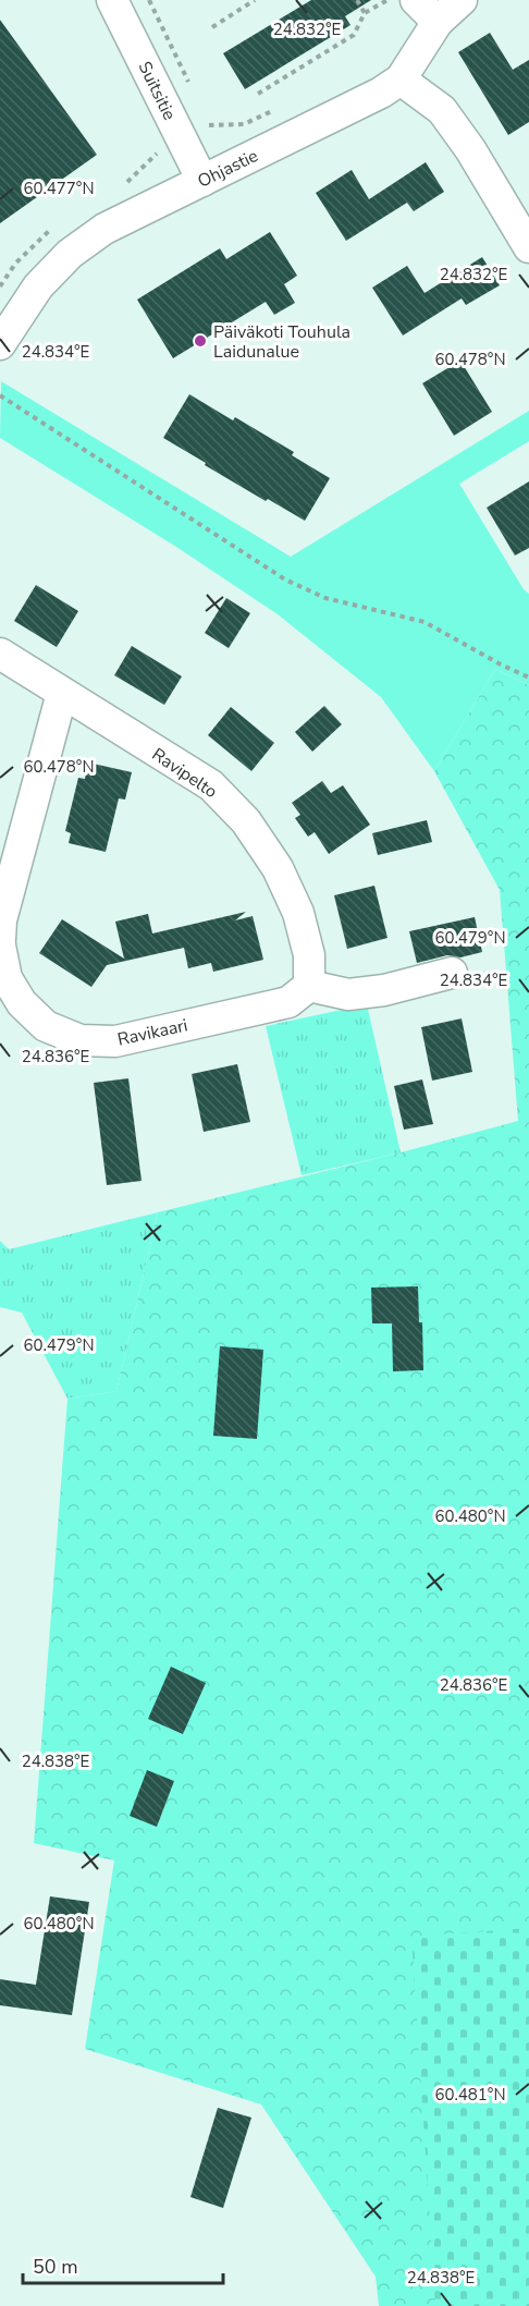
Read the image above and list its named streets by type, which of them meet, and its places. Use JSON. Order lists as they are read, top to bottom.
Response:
{
  "streets": {
    "street": [
      "Suitsitie",
      "Ohjastie",
      "Ravipelto",
      "Ravikaari"
    ]
  },
  "crossings": [
    ["Suitsitie", "Ohjastie"],
    ["Ravipelto", "Ravikaari"]
  ],
  "places": ["Päiväkoti Touhula Laidunalue"],
  "scale_bar": "50 m",
  "coordinates": [
    "24.832°E",
    "60.477°N",
    "24.834°E",
    "60.478°N",
    "60.479°N",
    "24.836°E",
    "60.480°N",
    "24.838°E",
    "60.481°N"
  ]
}
